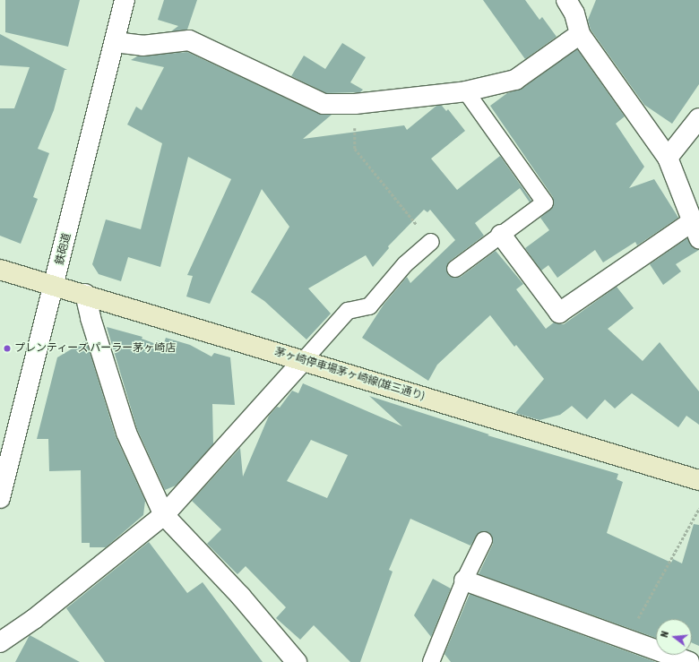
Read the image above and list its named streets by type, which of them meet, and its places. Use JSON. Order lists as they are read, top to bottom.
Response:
{
  "streets": {
    "main road": ["茅ヶ崎停車場茅ヶ崎線(雄三通り)"],
    "street": ["鉄砲道"]
  },
  "crossings": [
    ["鉄砲道", "茅ヶ崎停車場茅ヶ崎線(雄三通り)"]
  ],
  "places": ["プレンティーズ パーラー茅ヶ崎店"],
  "north": "left"
}
